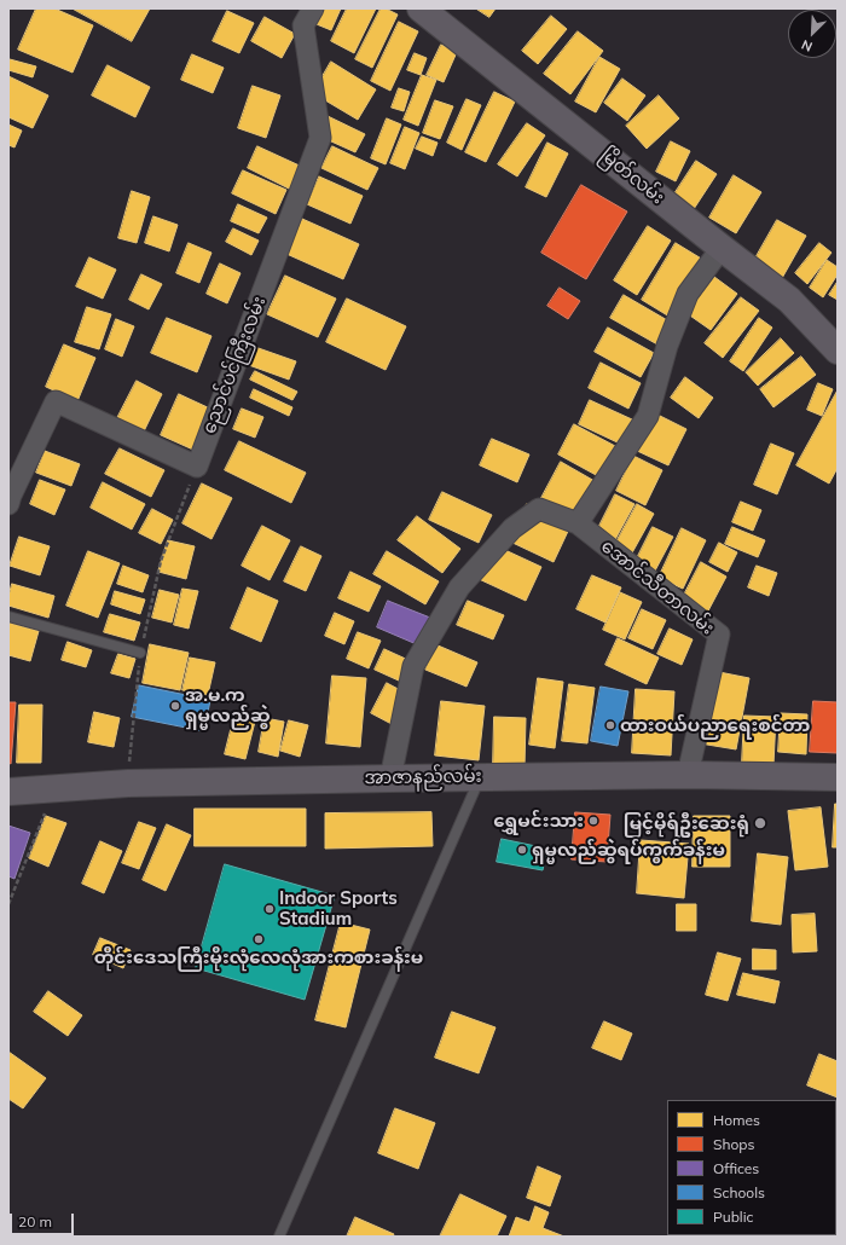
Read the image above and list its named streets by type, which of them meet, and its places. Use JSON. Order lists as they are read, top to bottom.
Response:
{
  "streets": {
    "main road": ["မြိတ်လမ်း", "အာဇာနည်လမ်း"],
    "street": ["ညောင်ပင်ကြီးလမ်း", "အောင်သီတာလမ်း"]
  },
  "crossings": [
    ["အောင်သီတာလမ်း", "အာဇာနည်လမ်း"]
  ],
  "places": [
    "အ.မ.က ရှမ္မလည်ဆွဲ",
    "ထားဝယ်ပညာရေးစင်တာ",
    "ရွှေမင်းသား",
    "မြင့်မိုရ်ဦးဆေးရုံ",
    "ရှမ္မလည်ဆွဲရပ်ကွက်ခန်းမ",
    "Indoor Sports Stadium",
    "တိုင်းဒေသကြီးမိုးလုံလေလုံအားကစားခန်းမ"
  ],
  "legend": [
    "Homes",
    "Shops",
    "Offices",
    "Schools",
    "Public"
  ],
  "scale_bar": "20 m",
  "north": "bottom left"
}
